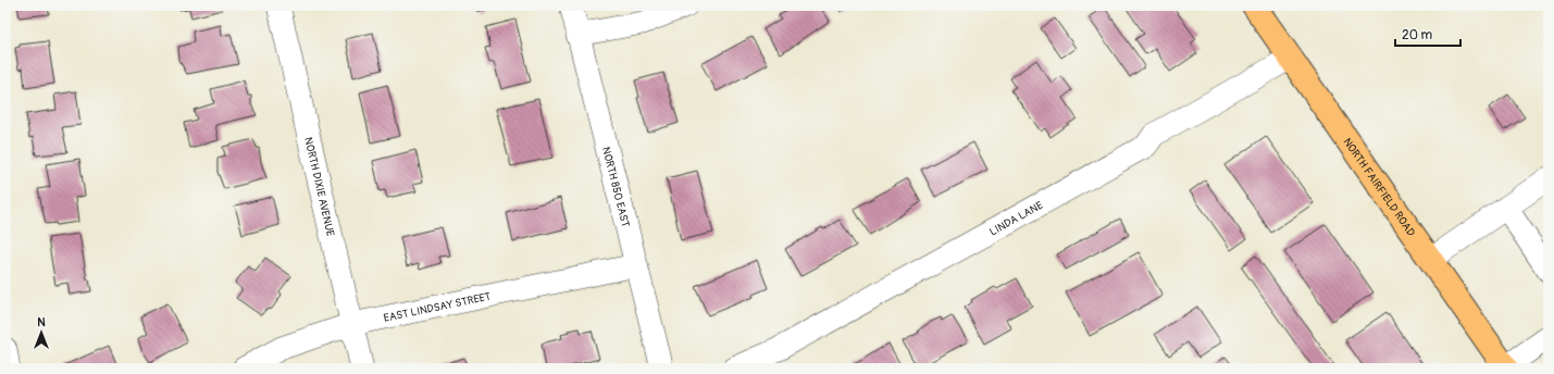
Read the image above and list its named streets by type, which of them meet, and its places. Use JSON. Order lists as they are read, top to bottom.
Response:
{
  "streets": {
    "main road": ["NORTH FAIRFIELD ROAD"],
    "street": [
      "NORTH DIXIE AVENUE",
      "NORTH 850 EAST",
      "LINDA LANE",
      "EAST LINDSAY STREET"
    ]
  },
  "crossings": [
    ["NORTH DIXIE AVENUE", "EAST LINDSAY STREET"],
    ["NORTH 850 EAST", "EAST LINDSAY STREET"],
    ["NORTH FAIRFIELD ROAD", "LINDA LANE"]
  ],
  "scale_bar": "20 m",
  "north": "top"
}
